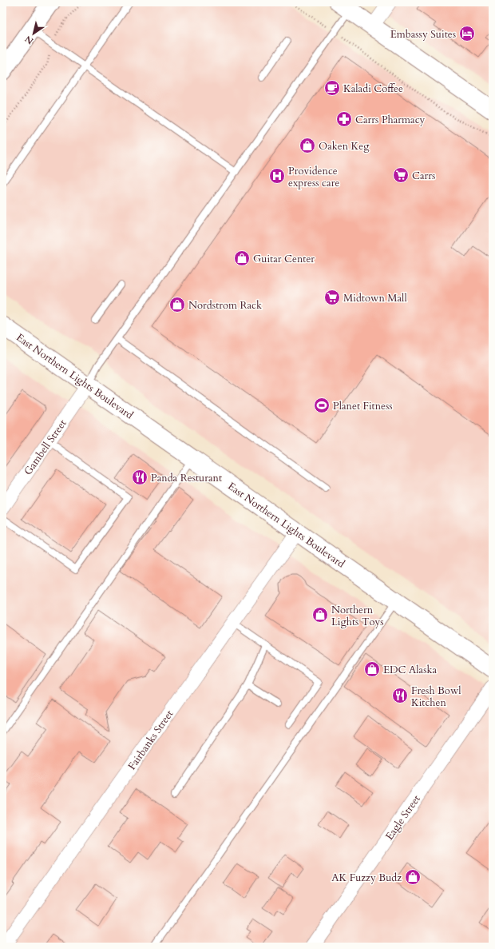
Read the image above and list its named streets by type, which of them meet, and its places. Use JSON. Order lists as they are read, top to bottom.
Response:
{
  "streets": {
    "main road": ["East Northern Lights Boulevard"],
    "street": ["Gambell Street", "Fairbanks Street", "Eagle Street"]
  },
  "crossings": [
    ["East Northern Lights Boulevard", "Gambell Street"],
    ["East Northern Lights Boulevard", "Fairbanks Street"]
  ],
  "places": {
    "hotel": ["Embassy Suites"],
    "cafe": ["Kaladi Coffee"],
    "pharmacy": ["Carrs Pharmacy"],
    "shop": [
      "Oaken Keg",
      "Guitar Center",
      "Nordstrom Rack",
      "Northern Lights Toys",
      "EDC Alaska",
      "AK Fuzzy Budz"
    ],
    "supermarket": ["Carrs", "Midtown Mall"],
    "hospital": ["Providence express care"],
    "sports": ["Planet Fitness"],
    "restaurant": ["Panda Resturant", "Fresh Bowl Kitchen"]
  },
  "north": "bottom left"
}
